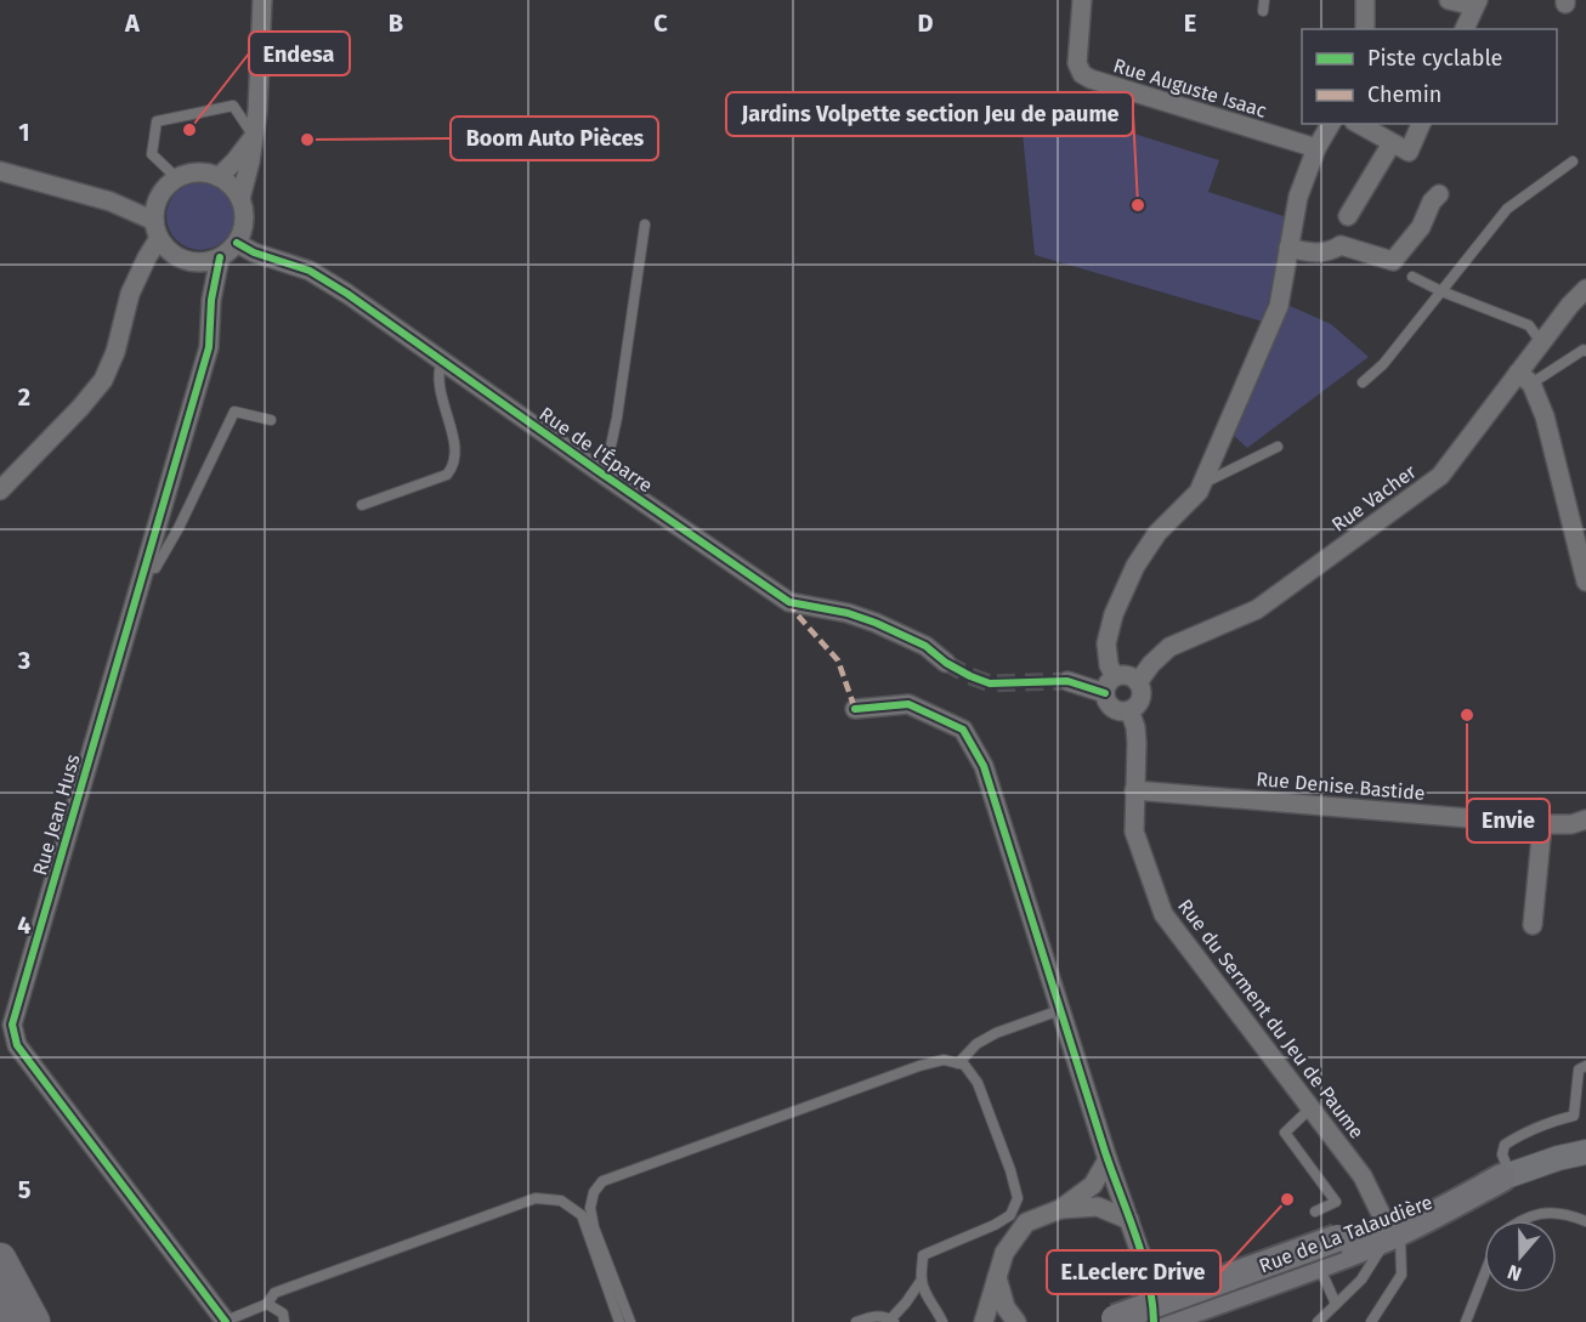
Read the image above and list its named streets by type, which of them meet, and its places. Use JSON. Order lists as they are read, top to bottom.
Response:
{
  "streets": {
    "main road": ["Rue de La Talaudière"],
    "street": [
      "Rue Auguste Isaac",
      "Rue de l'Éparre",
      "Rue Vacher",
      "Rue Denise Bastide",
      "Rue Jean Huss",
      "Rue du Serment du Jeu de Paume"
    ]
  },
  "crossings": [
    ["Rue de l'Éparre", "Rue Jean Huss"],
    ["Rue Vacher", "Rue du Serment du Jeu de Paume"],
    ["Rue Denise Bastide", "Rue du Serment du Jeu de Paume"],
    ["Rue du Serment du Jeu de Paume", "Rue de La Talaudière"]
  ],
  "places": [
    "Endesa",
    "Boom Auto Pièces",
    "Jardins Volpette section Jeu de paume",
    "Envie",
    "E.Leclerc Drive"
  ],
  "legend": ["Piste cyclable", "Chemin"],
  "north": "bottom",
  "grid": {
    "columns": [
      "A",
      "B",
      "C",
      "D",
      "E"
    ],
    "rows": [
      "1",
      "2",
      "3",
      "4",
      "5"
    ]
  }
}
